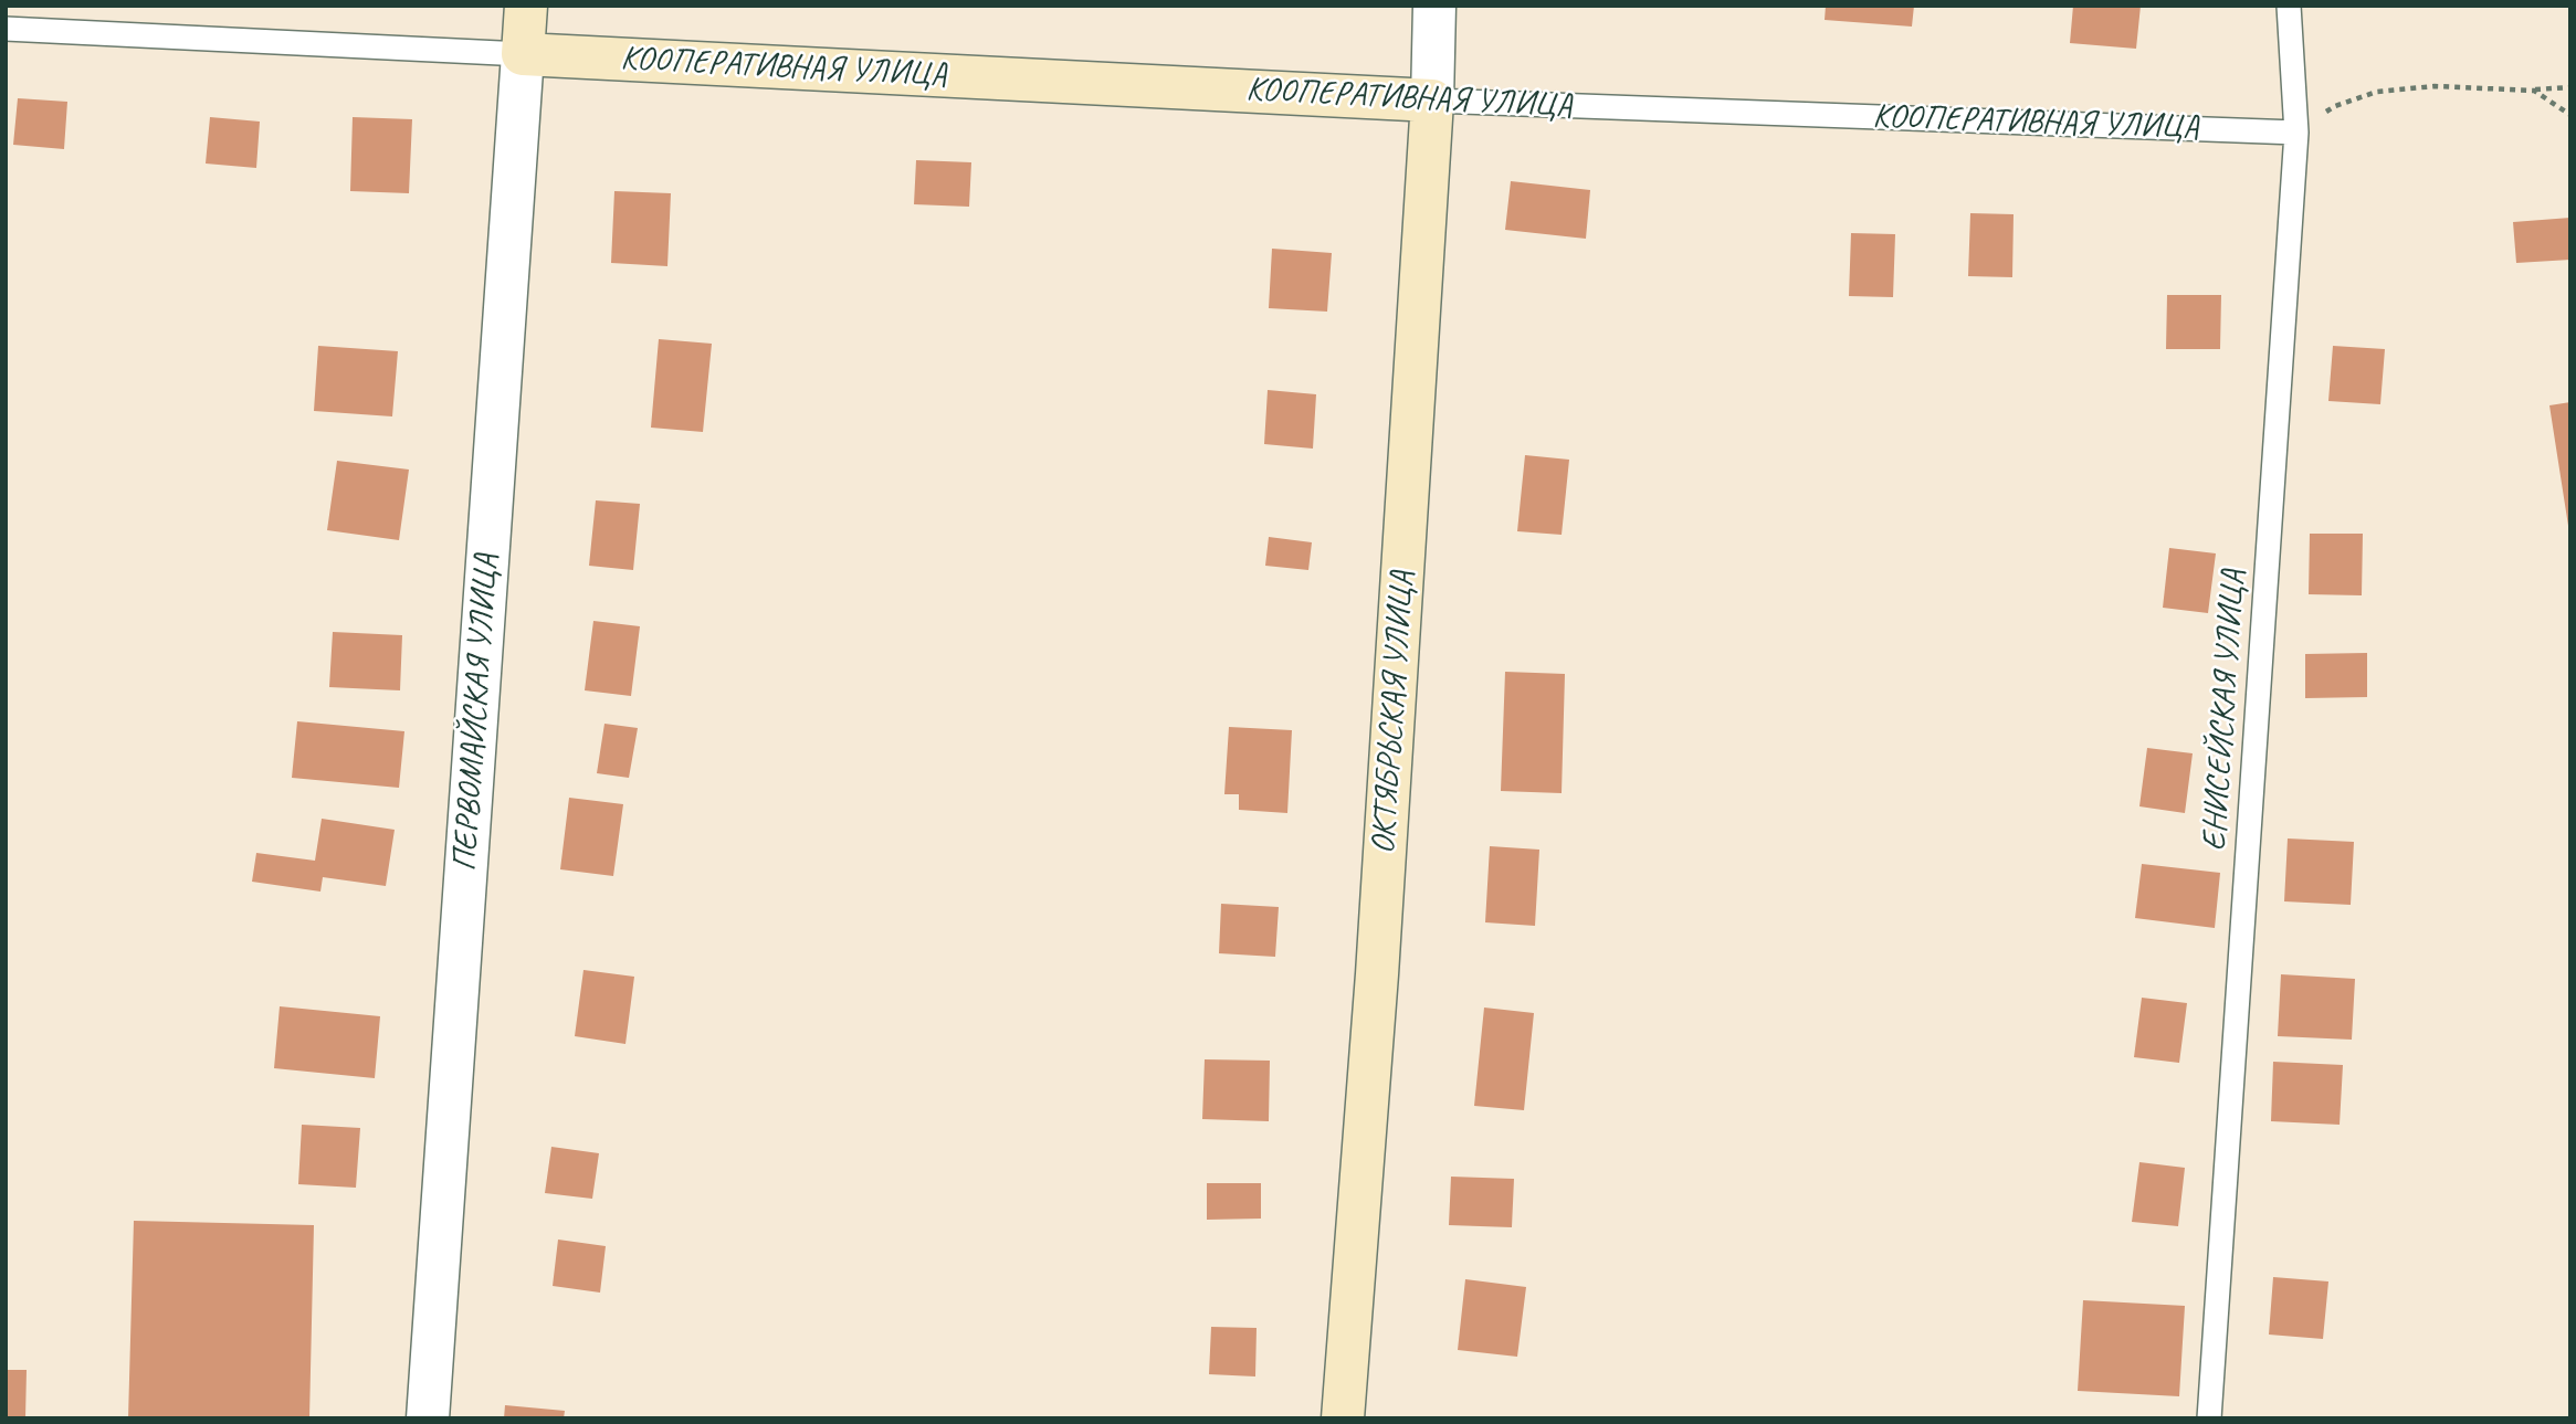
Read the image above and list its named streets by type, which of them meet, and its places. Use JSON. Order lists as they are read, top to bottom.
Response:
{
  "streets": {
    "main road": ["КООПЕРАТИВНАЯ УЛИЦА", "ПЕРВОМАЙСКАЯ УЛИЦА", "ОКТЯБРЬСКАЯ УЛИЦА"],
    "lane": ["ЕНИСЕЙСКАЯ УЛИЦА"]
  },
  "crossings": [
    ["КООПЕРАТИВНАЯ УЛИЦА", "ЕНИСЕЙСКАЯ УЛИЦА"],
    ["КООПЕРАТИВНАЯ УЛИЦА", "ПЕРВОМАЙСКАЯ УЛИЦА"],
    ["КООПЕРАТИВНАЯ УЛИЦА", "ОКТЯБРЬСКАЯ УЛИЦА"]
  ]
}
